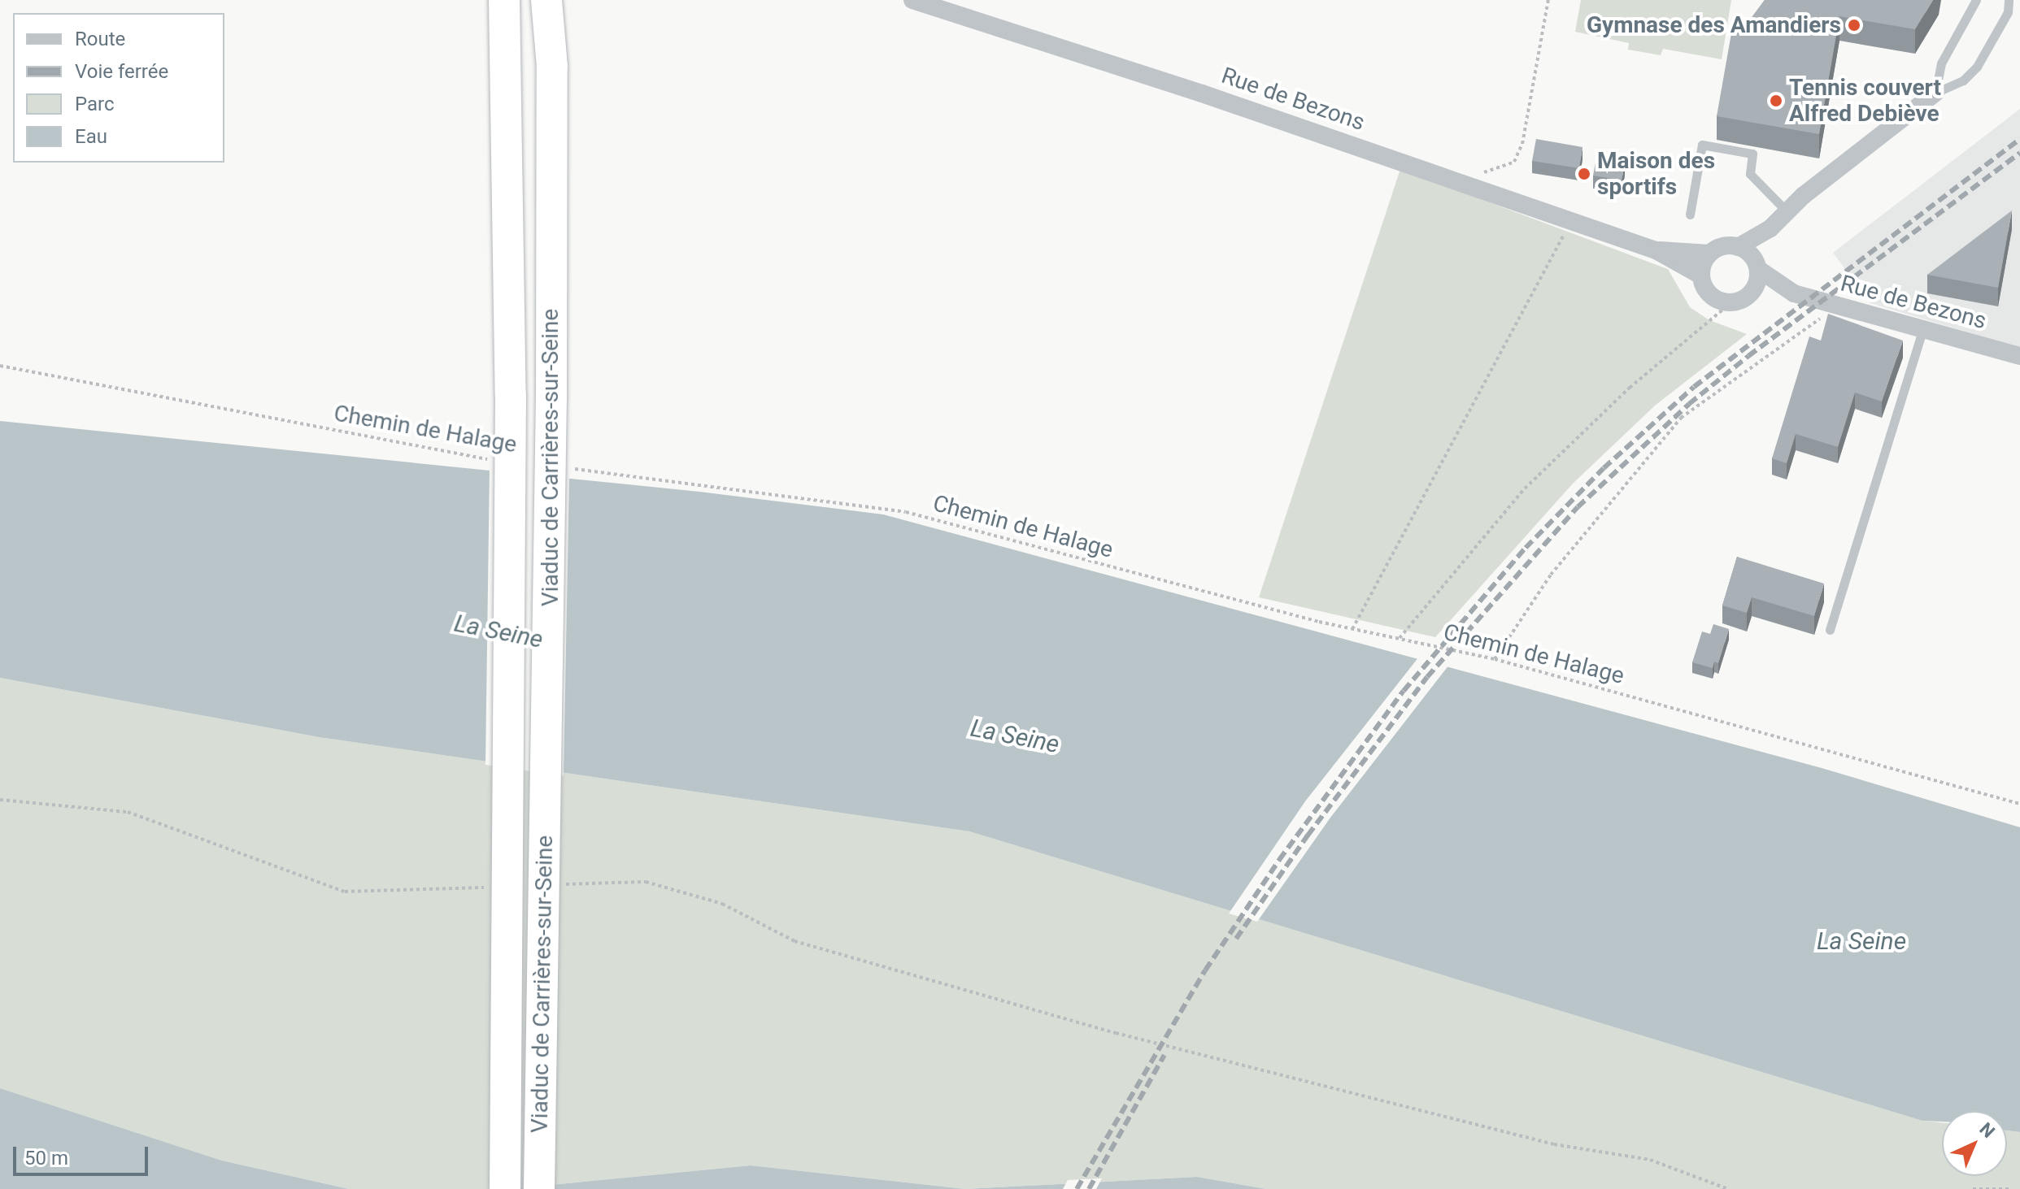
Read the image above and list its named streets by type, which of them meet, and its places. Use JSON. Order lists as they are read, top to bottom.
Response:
{
  "streets": {
    "highway": ["Viaduc de Carrières-sur-Seine"],
    "street": ["Rue de Bezons"],
    "path": ["Chemin de Halage"]
  },
  "water": ["La Seine"],
  "places": ["Gymnase des Amandiers", "Tennis couvert Alfred Debiève", "Maison des sportifs"],
  "legend": [
    "Route",
    "Voie ferrée",
    "Parc",
    "Eau"
  ],
  "scale_bar": "50 m",
  "north": "top right"
}
